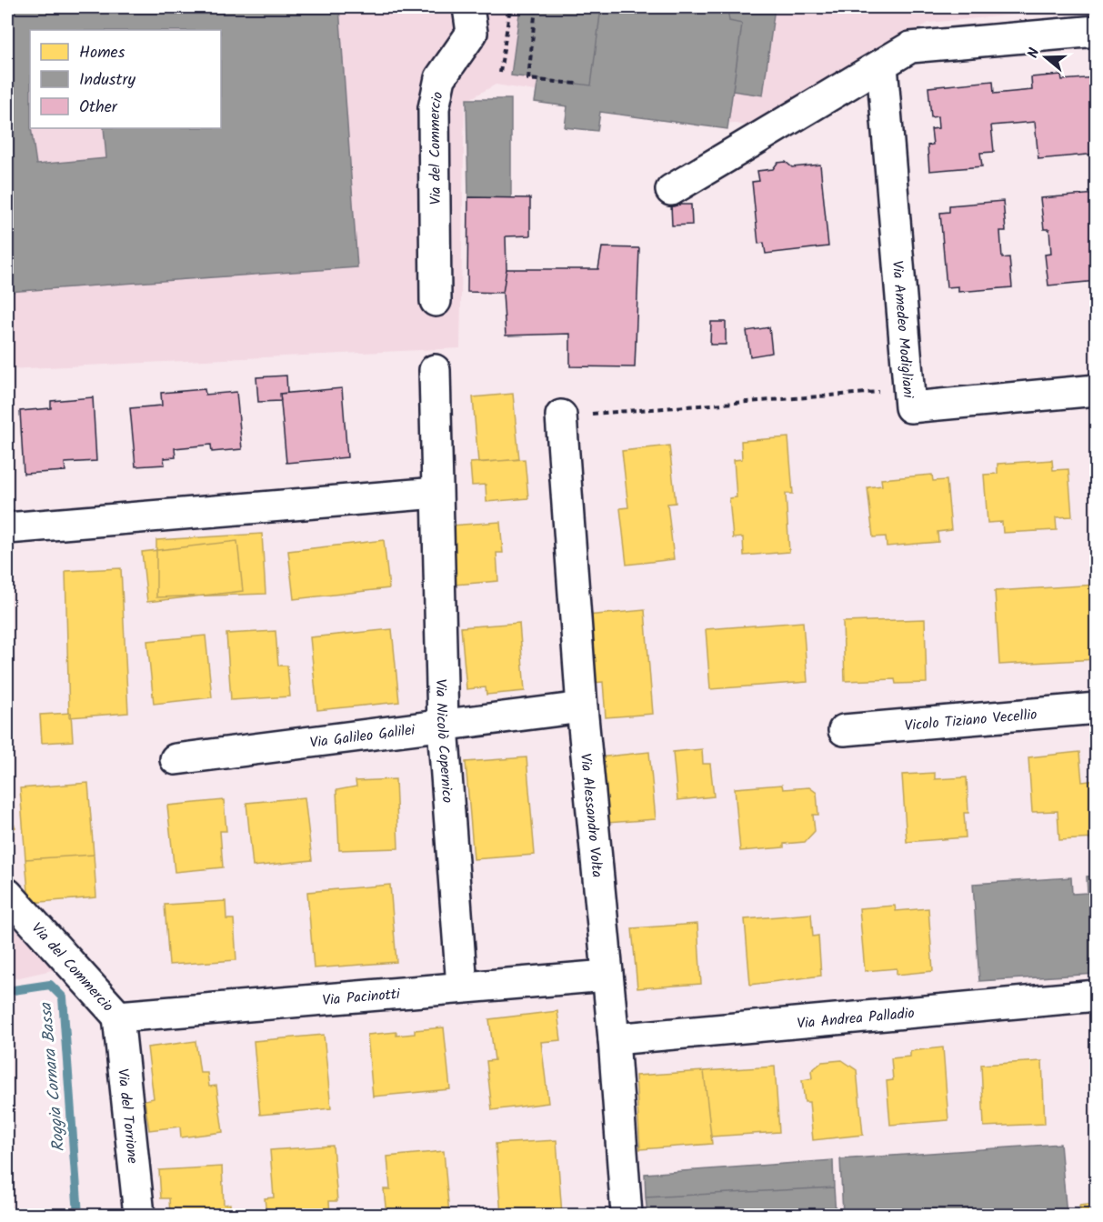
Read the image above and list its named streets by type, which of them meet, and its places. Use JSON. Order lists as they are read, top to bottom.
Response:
{
  "streets": {
    "street": [
      "Via del Commercio",
      "Via Amedeo Modigliani",
      "Vicolo Tiziano Vecellio",
      "Via Galileo Galilei",
      "Via Nicolò Copernico",
      "Via Alessandro Volta",
      "Via Pacinotti",
      "Via Andrea Palladio",
      "Via del Torrione"
    ]
  },
  "crossings": [
    ["Via del Commercio", "Via Pacinotti"],
    ["Via del Commercio", "Via del Torrione"],
    ["Via Galileo Galilei", "Via Nicolò Copernico"],
    ["Via Galileo Galilei", "Via Alessandro Volta"],
    ["Via Nicolò Copernico", "Via Pacinotti"],
    ["Via Alessandro Volta", "Via Pacinotti"],
    ["Via Alessandro Volta", "Via Andrea Palladio"],
    ["Via Pacinotti", "Via del Torrione"]
  ],
  "water": ["Roggia Cornara Bassa"],
  "legend": ["Homes", "Industry", "Other"],
  "north": "left"
}
